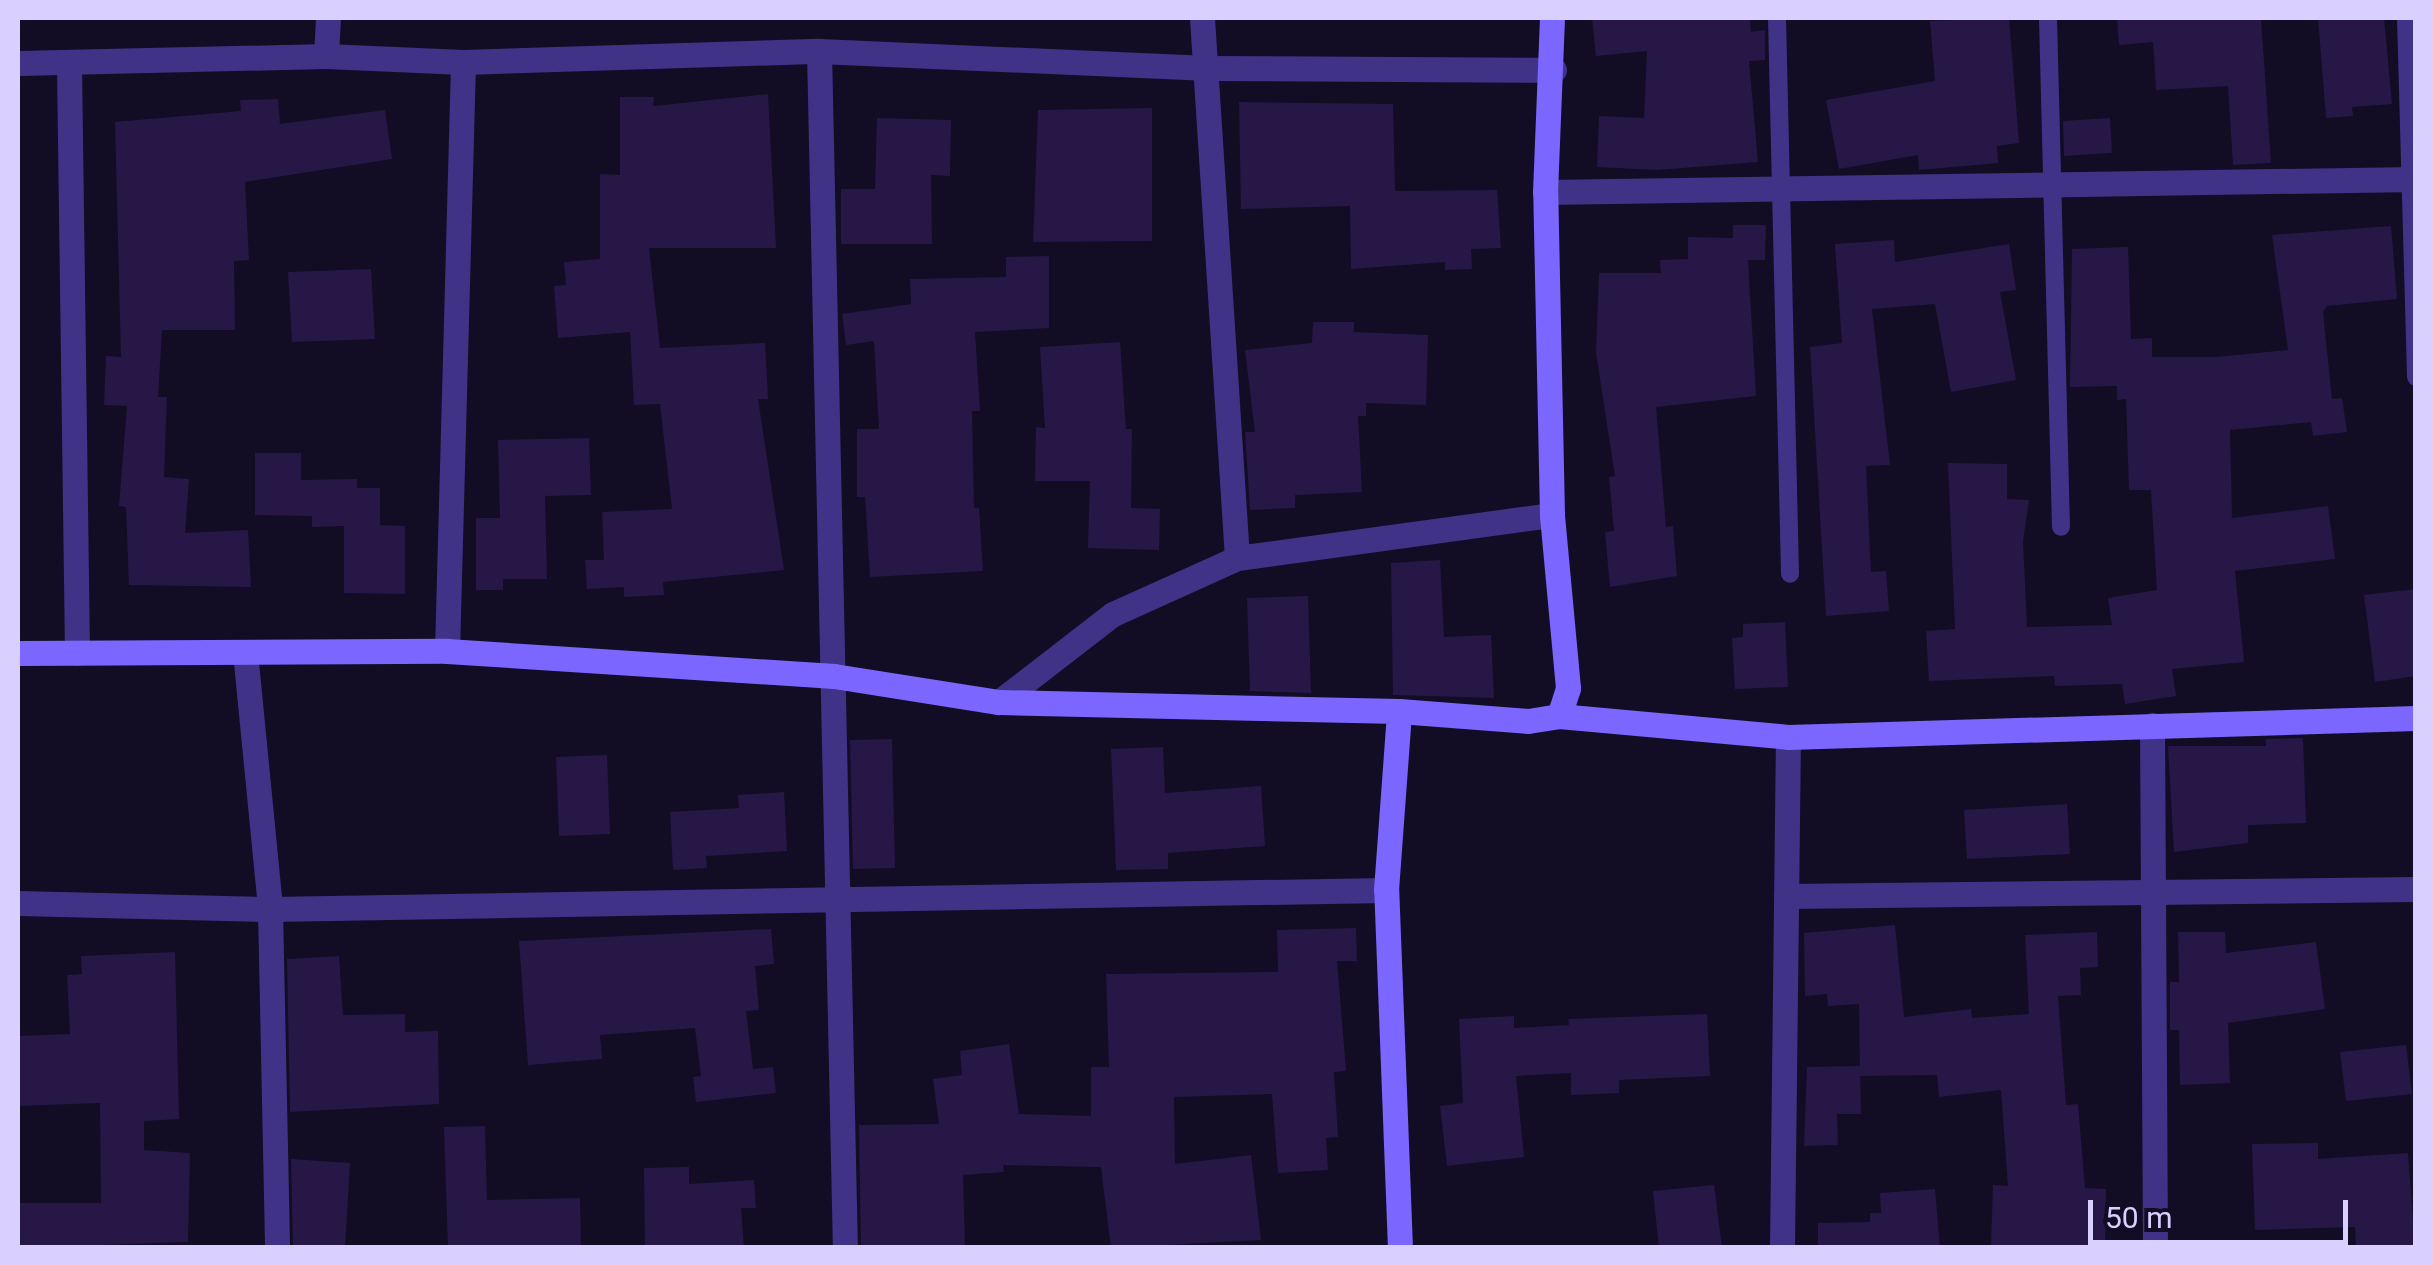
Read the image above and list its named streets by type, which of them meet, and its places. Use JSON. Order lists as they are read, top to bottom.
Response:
{
  "scale_bar": "50 m"
}
